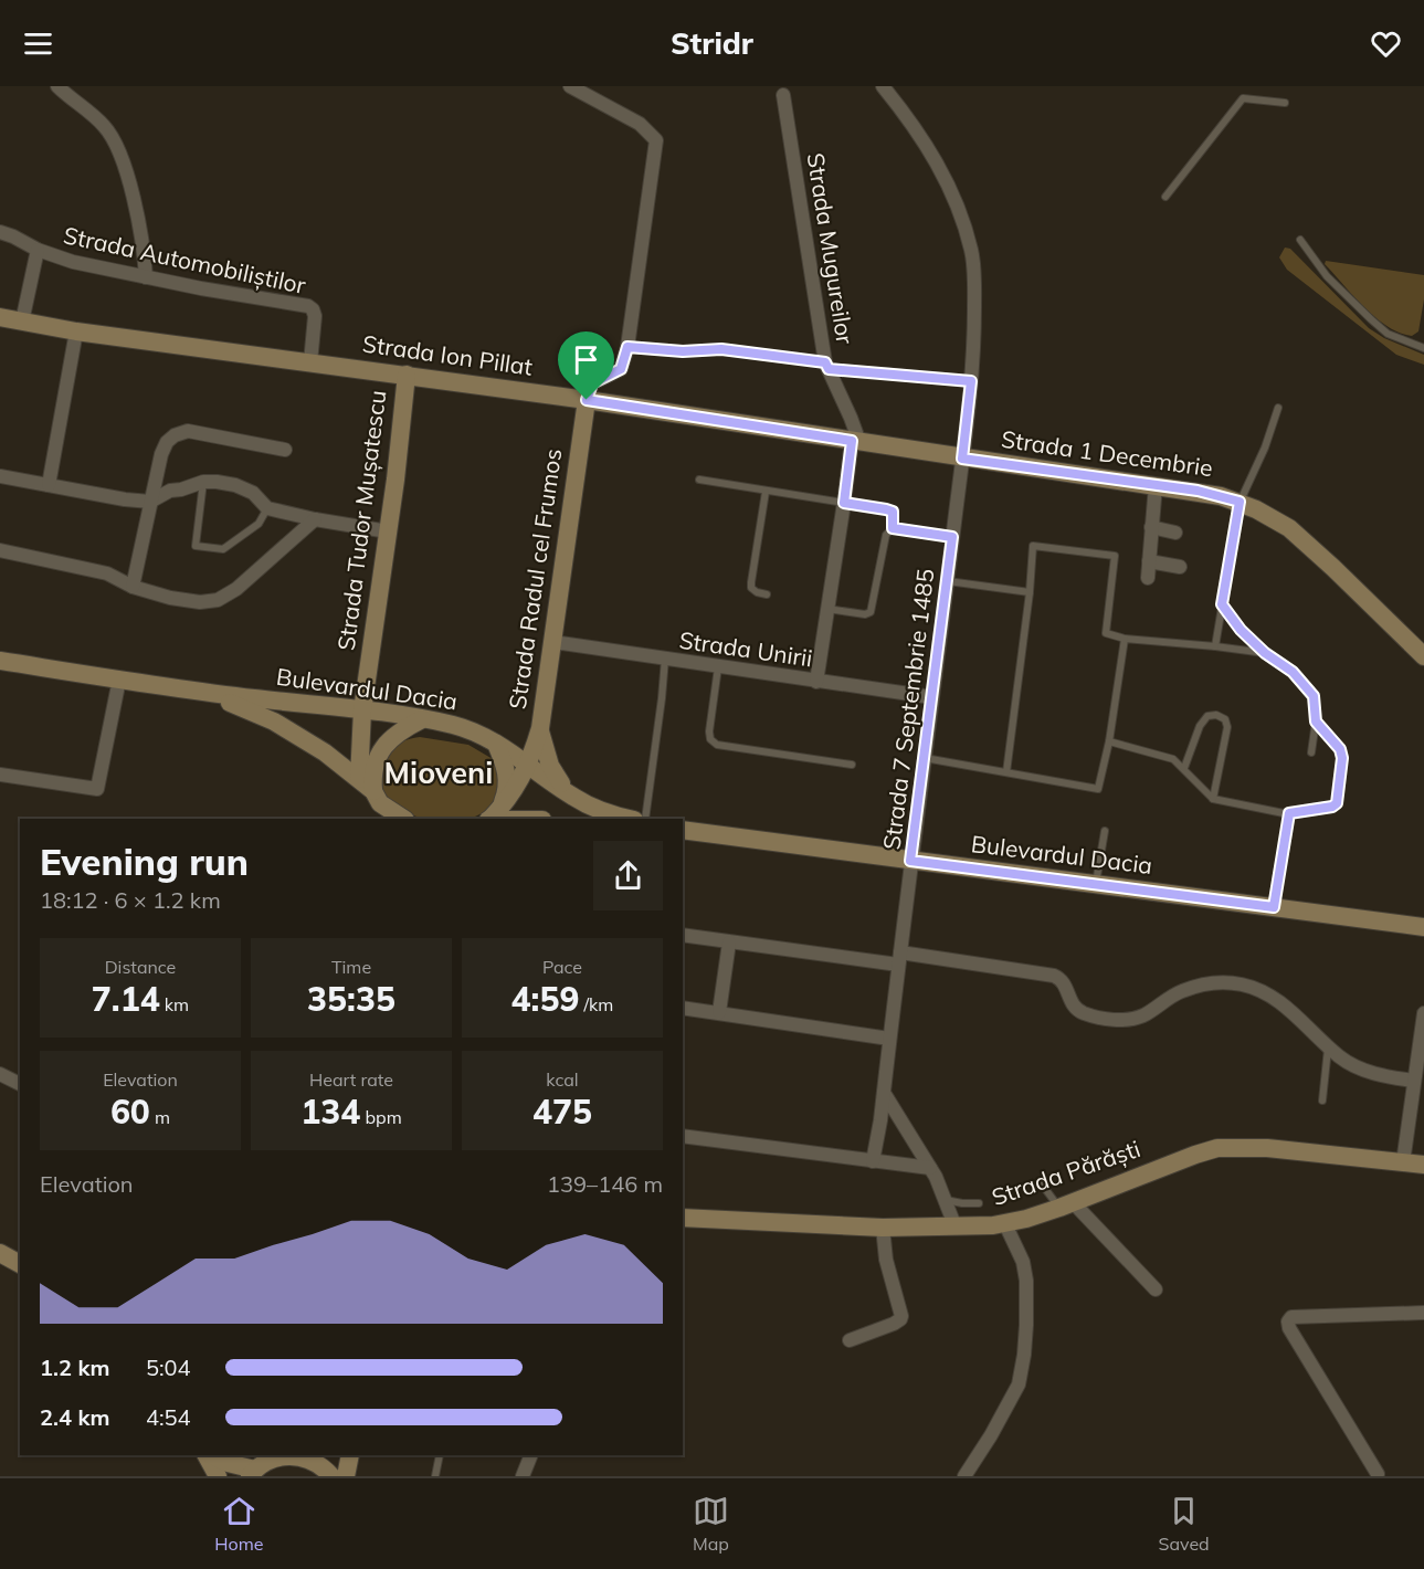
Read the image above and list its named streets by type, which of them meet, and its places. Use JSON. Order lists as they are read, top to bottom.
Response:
{
  "streets": {
    "street": [
      "Strada Mugureilor",
      "Strada Automobiliștilor",
      "Strada Ion Pillat",
      "Strada 1 Decembrie",
      "Strada Tudor Mușatescu",
      "Strada Radul cel Frumos",
      "Strada Unirii",
      "Bulevardul Dacia",
      "Strada 7 Septembrie 1485",
      "Strada Părăști"
    ]
  },
  "crossings": [
    ["Strada Mugureilor", "Strada Ion Pillat"],
    ["Strada Automobiliștilor", "Strada Ion Pillat"],
    ["Strada Ion Pillat", "Strada 1 Decembrie"],
    ["Strada Ion Pillat", "Strada Tudor Mușatescu"],
    ["Strada Ion Pillat", "Strada Radul cel Frumos"],
    ["Strada Ion Pillat", "Strada 7 Septembrie 1485"],
    ["Strada 1 Decembrie", "Strada 7 Septembrie 1485"],
    ["Strada Tudor Mușatescu", "Bulevardul Dacia"],
    ["Strada Radul cel Frumos", "Strada Unirii"],
    ["Strada Radul cel Frumos", "Bulevardul Dacia"],
    ["Strada Unirii", "Strada 7 Septembrie 1485"],
    ["Bulevardul Dacia", "Strada 7 Septembrie 1485"]
  ],
  "districts": ["Mioveni"],
  "page": {
    "header": "Stridr",
    "heading": ["Evening run", "18:12 · 6 × 1.2 km"],
    "stats": [
      ["Distance", "7.14 km"],
      ["Time", "35:35"],
      ["Pace", "4:59 /km"],
      ["Elevation", "60 m"],
      ["Heart rate", "134 bpm"],
      ["kcal", "475"]
    ],
    "chart": ["Elevation", "139–146 m"],
    "list": [
      {
        "name": "1.2 km",
        "note": "5:04"
      },
      {
        "name": "2.4 km",
        "note": "4:54"
      }
    ],
    "tabs": ["Home", "Map", "Saved"]
  }
}
